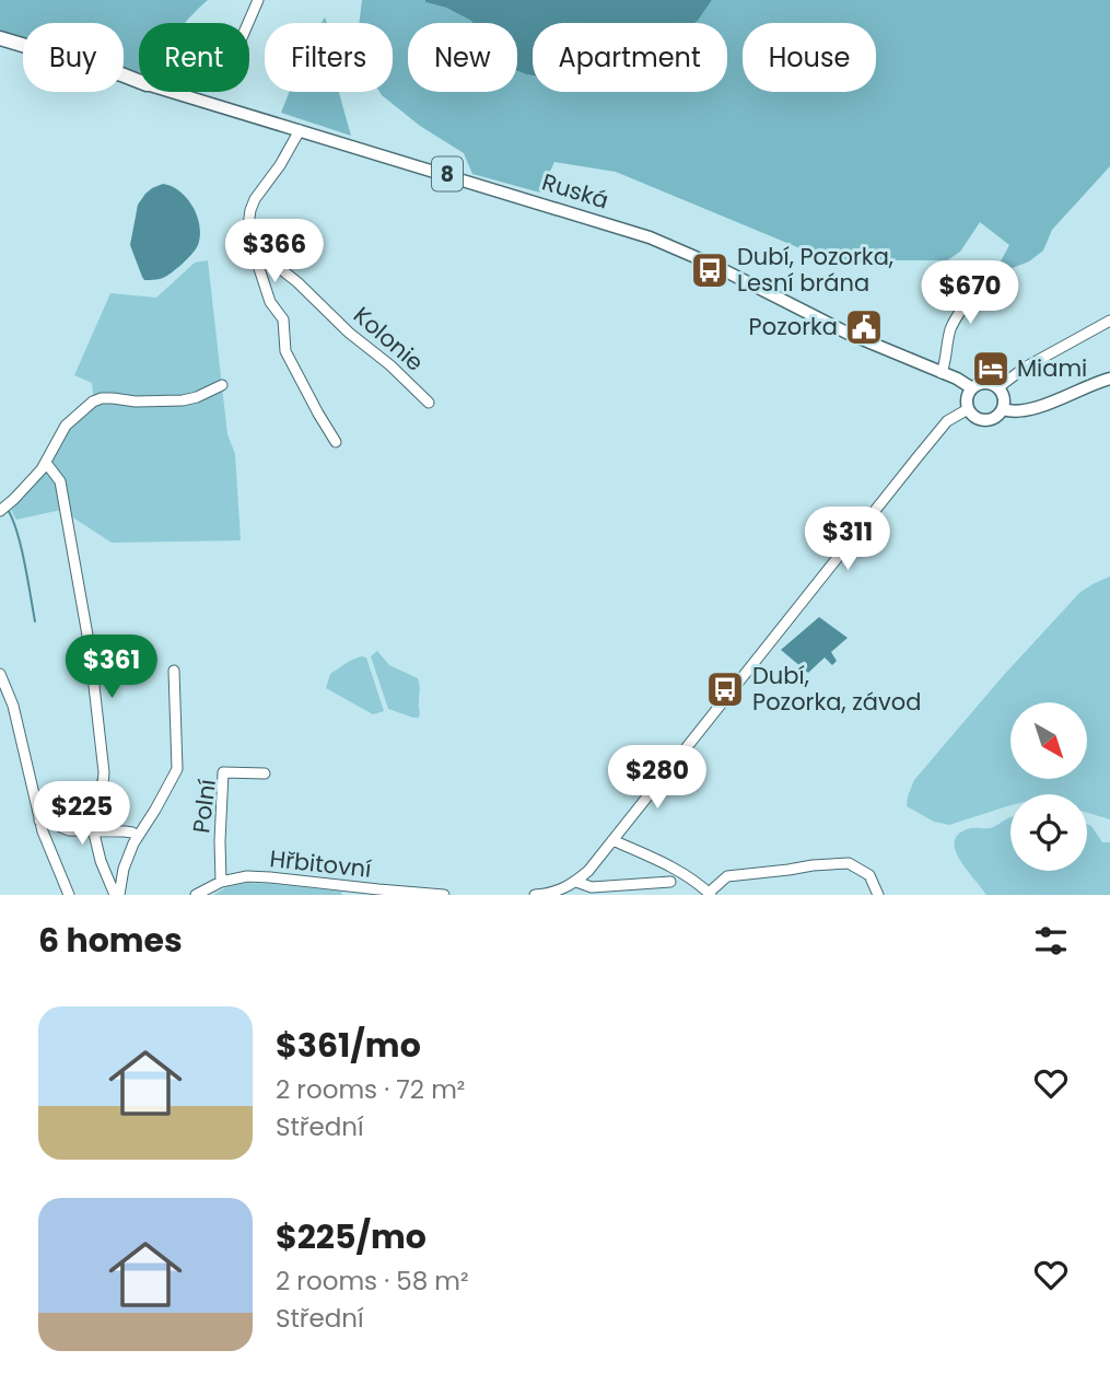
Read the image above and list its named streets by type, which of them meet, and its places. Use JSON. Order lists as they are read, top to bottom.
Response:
{
  "streets": {
    "highway": ["8"],
    "main road": ["Ruská"],
    "street": ["Kolonie", "Polní", "Hřbitovní"]
  },
  "crossings": [
    ["8", "Ruská"],
    ["Polní", "Hřbitovní"]
  ],
  "places": {
    "bus stop": ["Dubí, Pozorka, Lesní brána", "Dubí, Pozorka, závod"],
    "public building": ["Pozorka"],
    "hotel": ["Miami"]
  },
  "north": "bottom right",
  "page": {
    "chip": [
      "Buy",
      "Rent",
      "Filters",
      "New",
      "Apartment",
      "House"
    ],
    "price": [
      "$366",
      "$670",
      "$311",
      "$361",
      "$280",
      "$225"
    ],
    "heading": "6 homes",
    "list": [
      {
        "name": "$361/mo",
        "note": "2 rooms · 72 m² · Střední"
      },
      {
        "name": "$225/mo",
        "note": "2 rooms · 58 m² · Střední"
      }
    ]
  }
}
